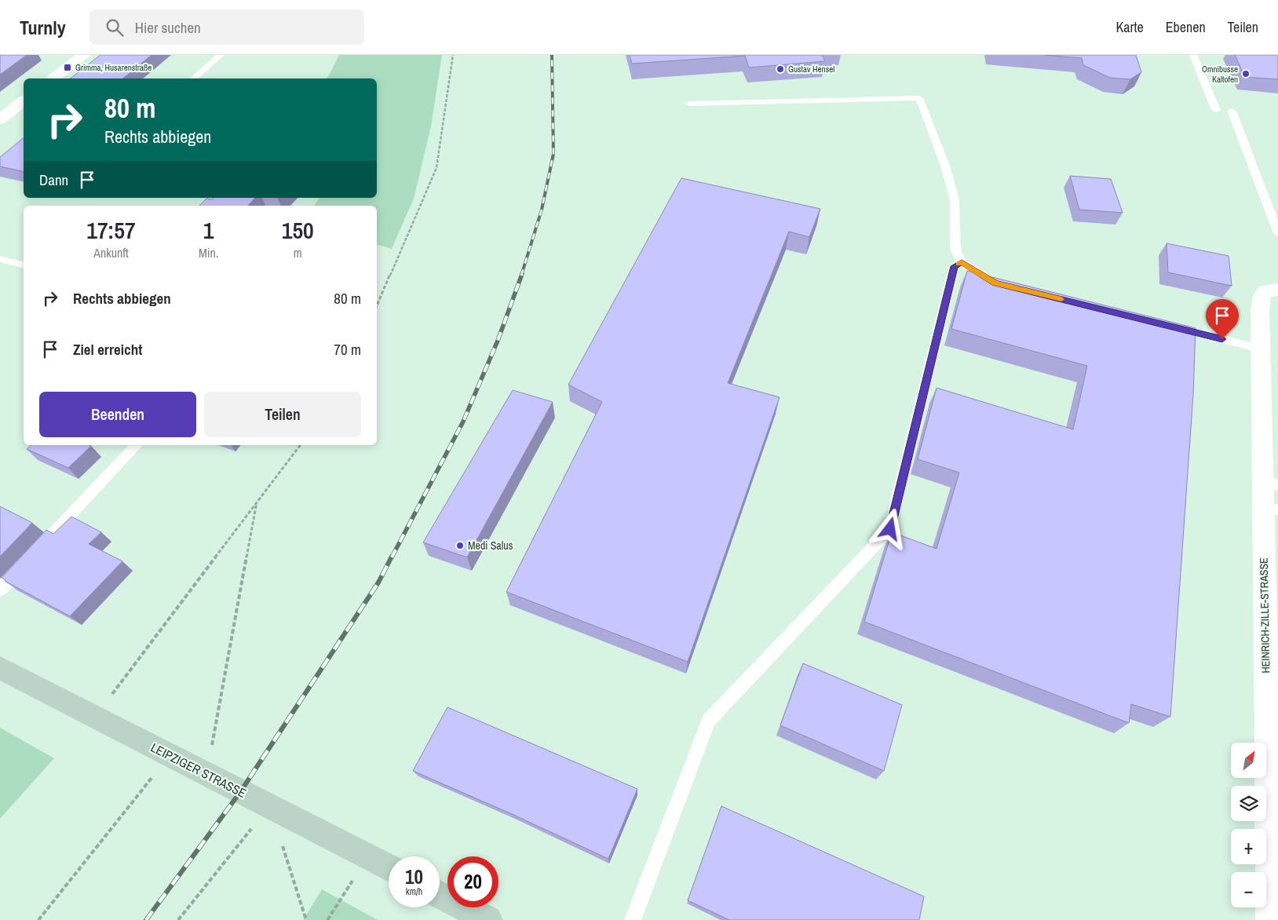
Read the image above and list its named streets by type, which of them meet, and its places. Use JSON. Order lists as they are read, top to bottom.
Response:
{
  "streets": {
    "main road": ["LEIPZIGER STRASSE"],
    "street": ["HEINRICH-ZILLE-STRASSE"]
  },
  "places": {
    "transit": ["Grimma, Husarenstraße"],
    "other": ["Gustav Hensel", "Omnibusse Kaltofen", "Medi Salus"]
  },
  "north": "top right",
  "page": {
    "header": "Turnly",
    "search": "Hier suchen",
    "nav": ["Karte", "Ebenen", "Teilen"],
    "turn": ["80 m", "Rechts abbiegen"],
    "then": "Dann",
    "eta": [
      "17:57",
      "Ankunft",
      "1",
      "Min.",
      "150",
      "m"
    ],
    "list": [
      {
        "name": "Rechts abbiegen",
        "value": "80 m"
      },
      {
        "name": "Ziel erreicht",
        "value": "70 m"
      }
    ],
    "buttons": ["Beenden", "Teilen"],
    "map_buttons": ["+", "−"],
    "speed": "10 km/h",
    "limit": "20"
  }
}
